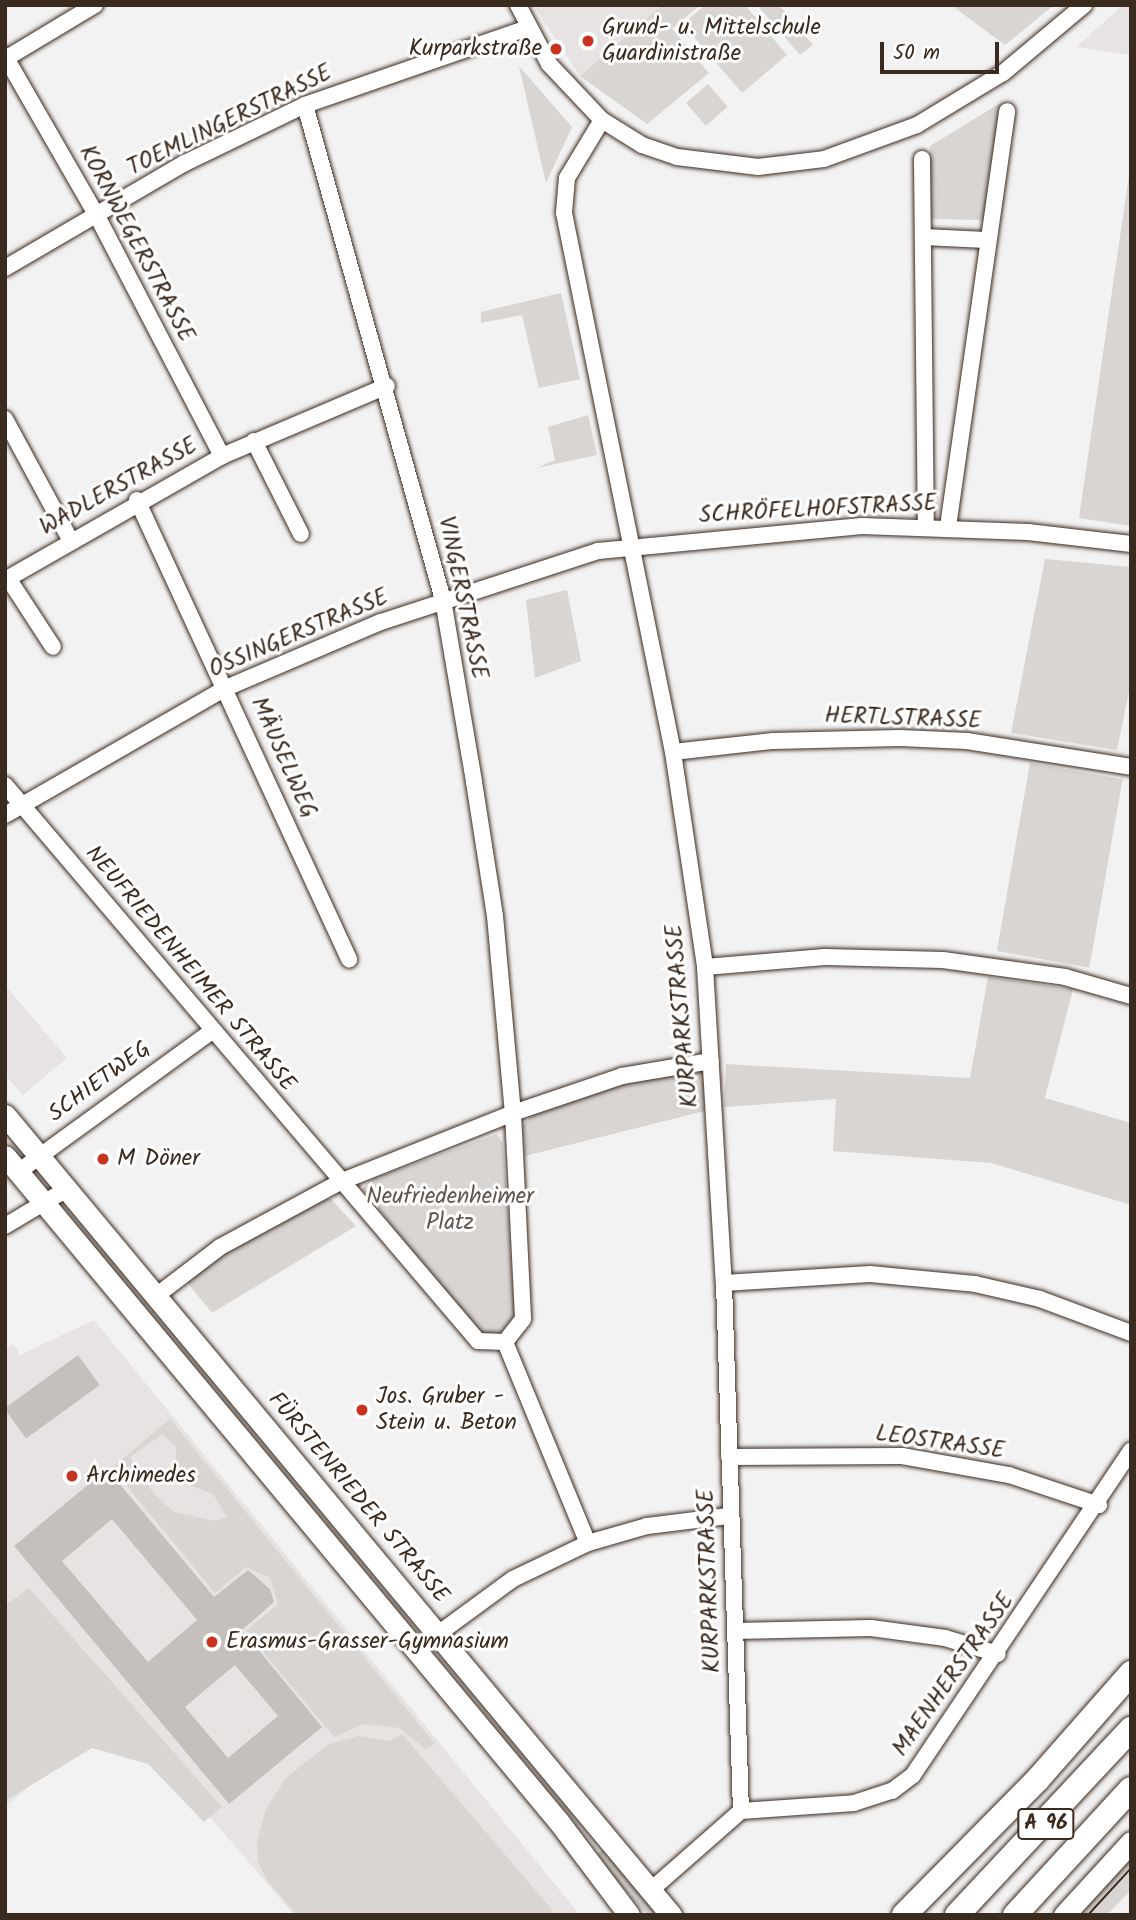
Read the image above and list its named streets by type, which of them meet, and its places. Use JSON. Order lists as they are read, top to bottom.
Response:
{
  "streets": {
    "highway": ["A 96"],
    "main road": ["FÜRSTENRIEDER STRASSE"],
    "street": [
      "TOEMLINGERSTRASSE",
      "KORNWEGERSTRASSE",
      "WADLERSTRASSE",
      "SCHRÖFELHOFSTRASSE",
      "VINGERSTRASSE",
      "OSSINGERSTRASSE",
      "HERTLSTRASSE",
      "MÄUSELWEG",
      "NEUFRIEDENHEIMER STRASSE",
      "KURPARKSTRASSE",
      "SCHIETWEG",
      "LEOSTRASSE",
      "MAENHERSTRASSE"
    ]
  },
  "crossings": [
    ["TOEMLINGERSTRASSE", "KORNWEGERSTRASSE"],
    ["TOEMLINGERSTRASSE", "VINGERSTRASSE"],
    ["KORNWEGERSTRASSE", "WADLERSTRASSE"],
    ["WADLERSTRASSE", "VINGERSTRASSE"],
    ["WADLERSTRASSE", "MÄUSELWEG"],
    ["SCHRÖFELHOFSTRASSE", "OSSINGERSTRASSE"],
    ["SCHRÖFELHOFSTRASSE", "KURPARKSTRASSE"],
    ["VINGERSTRASSE", "OSSINGERSTRASSE"],
    ["OSSINGERSTRASSE", "MÄUSELWEG"],
    ["OSSINGERSTRASSE", "NEUFRIEDENHEIMER STRASSE"],
    ["OSSINGERSTRASSE", "KURPARKSTRASSE"],
    ["HERTLSTRASSE", "KURPARKSTRASSE"],
    ["NEUFRIEDENHEIMER STRASSE", "SCHIETWEG"],
    ["KURPARKSTRASSE", "LEOSTRASSE"],
    ["KURPARKSTRASSE", "MAENHERSTRASSE"],
    ["SCHIETWEG", "FÜRSTENRIEDER STRASSE"],
    ["LEOSTRASSE", "MAENHERSTRASSE"]
  ],
  "parks": ["Neufriedenheimer Platz"],
  "places": [
    "Grund- u. Mittelschule Guardinistraße",
    "Kurparkstraße",
    "M Döner",
    "Jos. Gruber - Stein u. Beton",
    "Archimedes",
    "Erasmus-Grasser-Gymnasium"
  ],
  "scale_bar": "50 m"
}
